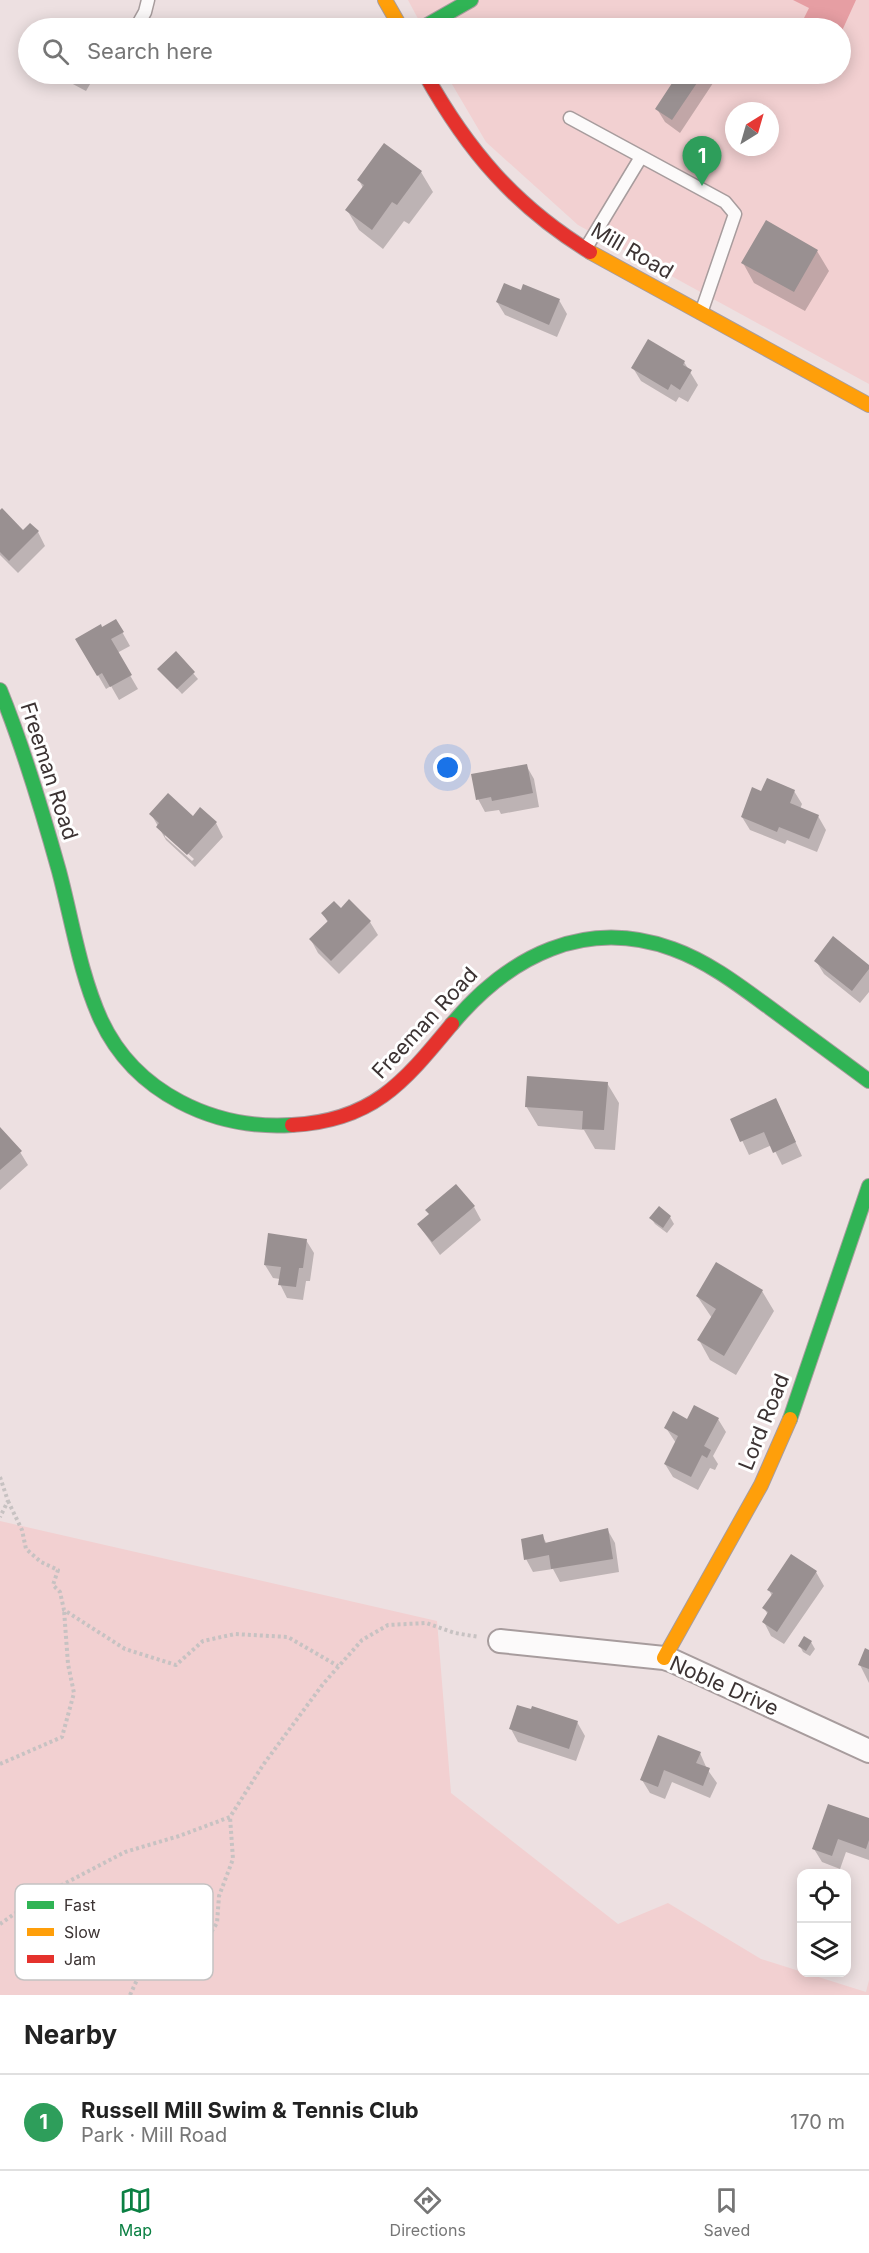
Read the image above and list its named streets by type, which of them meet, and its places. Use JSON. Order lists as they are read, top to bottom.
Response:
{
  "streets": {
    "street": [
      "Mill Road",
      "Freeman Road",
      "Lord Road",
      "Noble Drive"
    ]
  },
  "crossings": [
    ["Lord Road", "Noble Drive"]
  ],
  "legend": ["Fast", "Slow", "Jam"],
  "north": "top right",
  "page": {
    "search": "Search here",
    "pins": "1",
    "heading": "Nearby",
    "list": [
      {
        "mark": "1",
        "name": "Russell Mill Swim & Tennis Club",
        "note": "Park · Mill Road",
        "value": "170 m"
      }
    ],
    "nav": ["Map", "Directions", "Saved"]
  }
}
